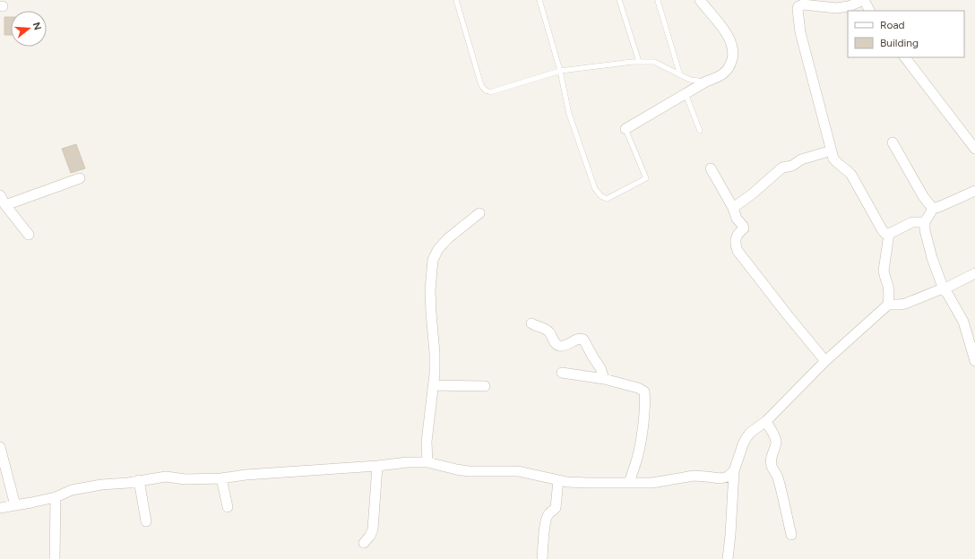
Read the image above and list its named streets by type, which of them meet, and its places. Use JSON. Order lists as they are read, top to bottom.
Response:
{
  "legend": ["Road", "Building"],
  "north": "right"
}
